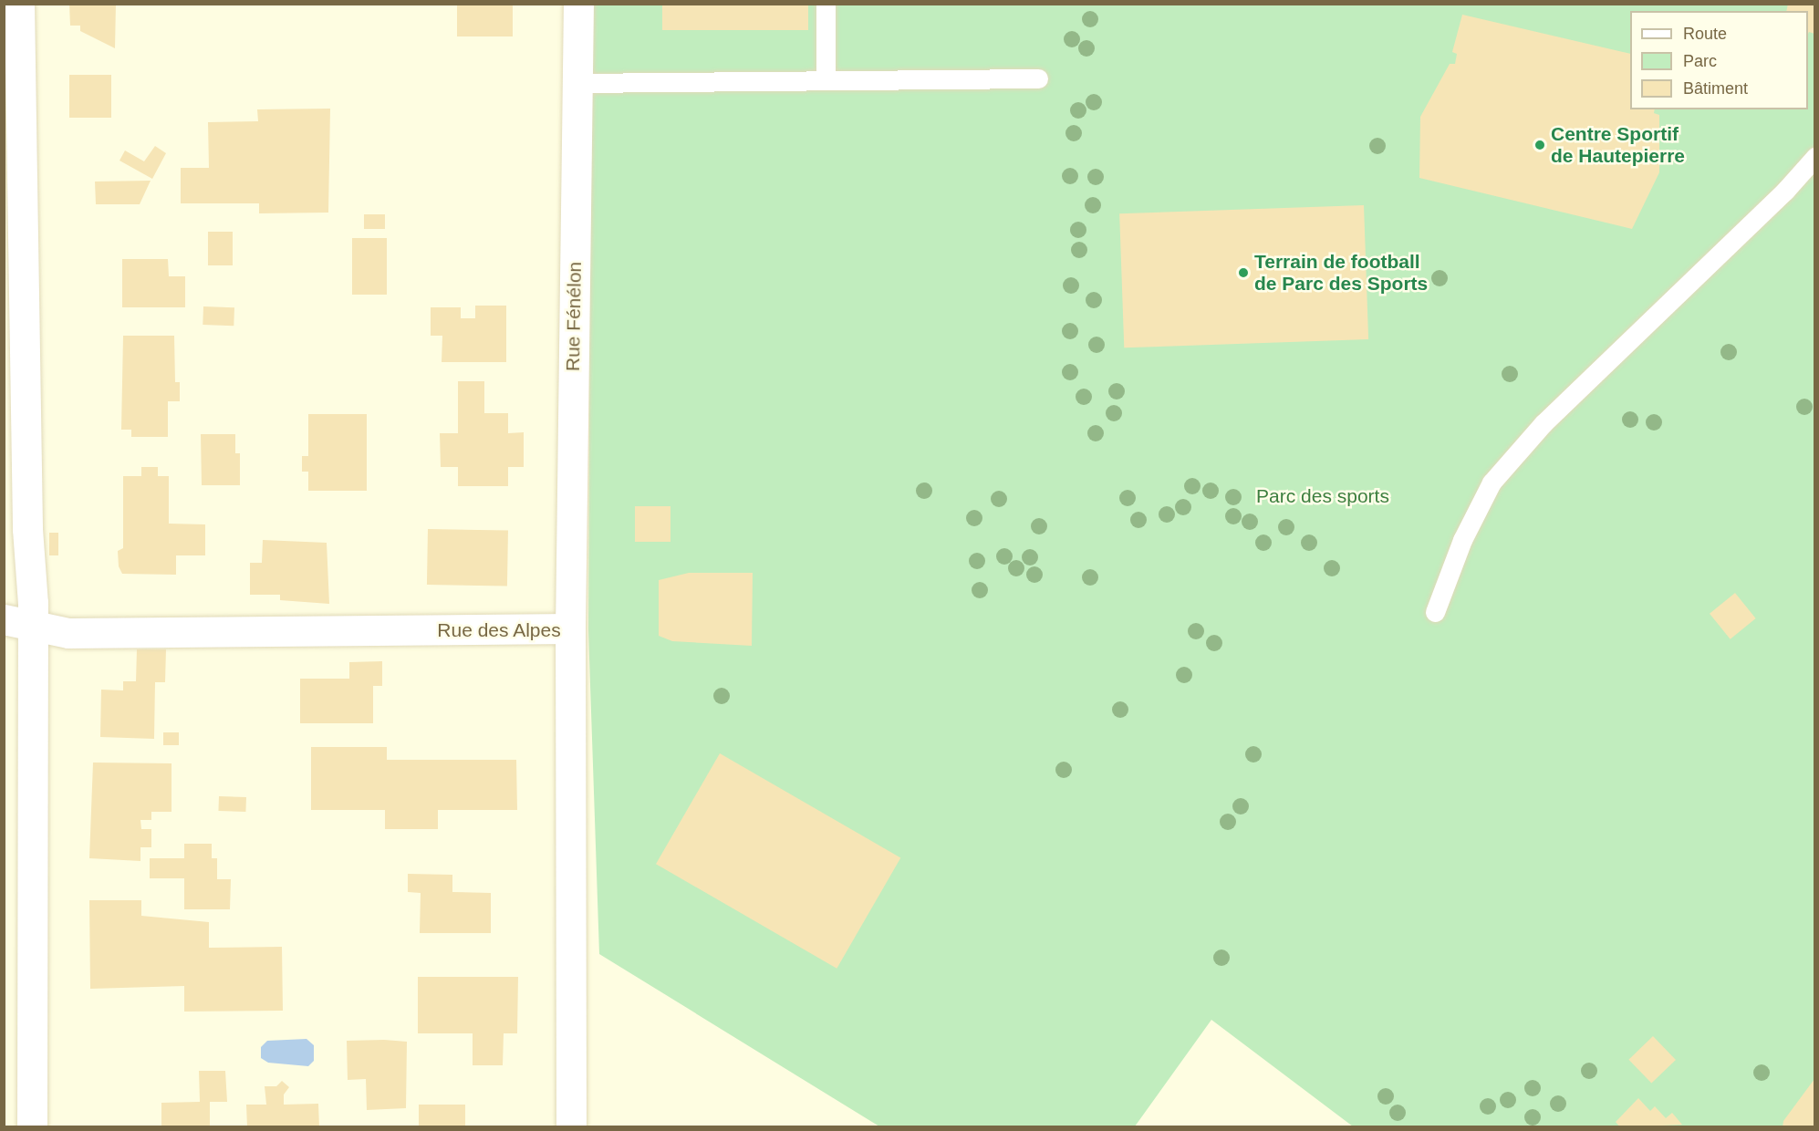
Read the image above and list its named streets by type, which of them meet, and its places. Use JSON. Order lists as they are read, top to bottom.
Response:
{
  "streets": {
    "street": ["Rue Fénélon", "Rue des Alpes"]
  },
  "crossings": [
    ["Rue Fénélon", "Rue des Alpes"]
  ],
  "parks": ["Parc des sports"],
  "places": ["Centre Sportif de Hautepierre", "Terrain de football de Parc des Sports"],
  "legend": ["Route", "Parc", "Bâtiment"]
}
